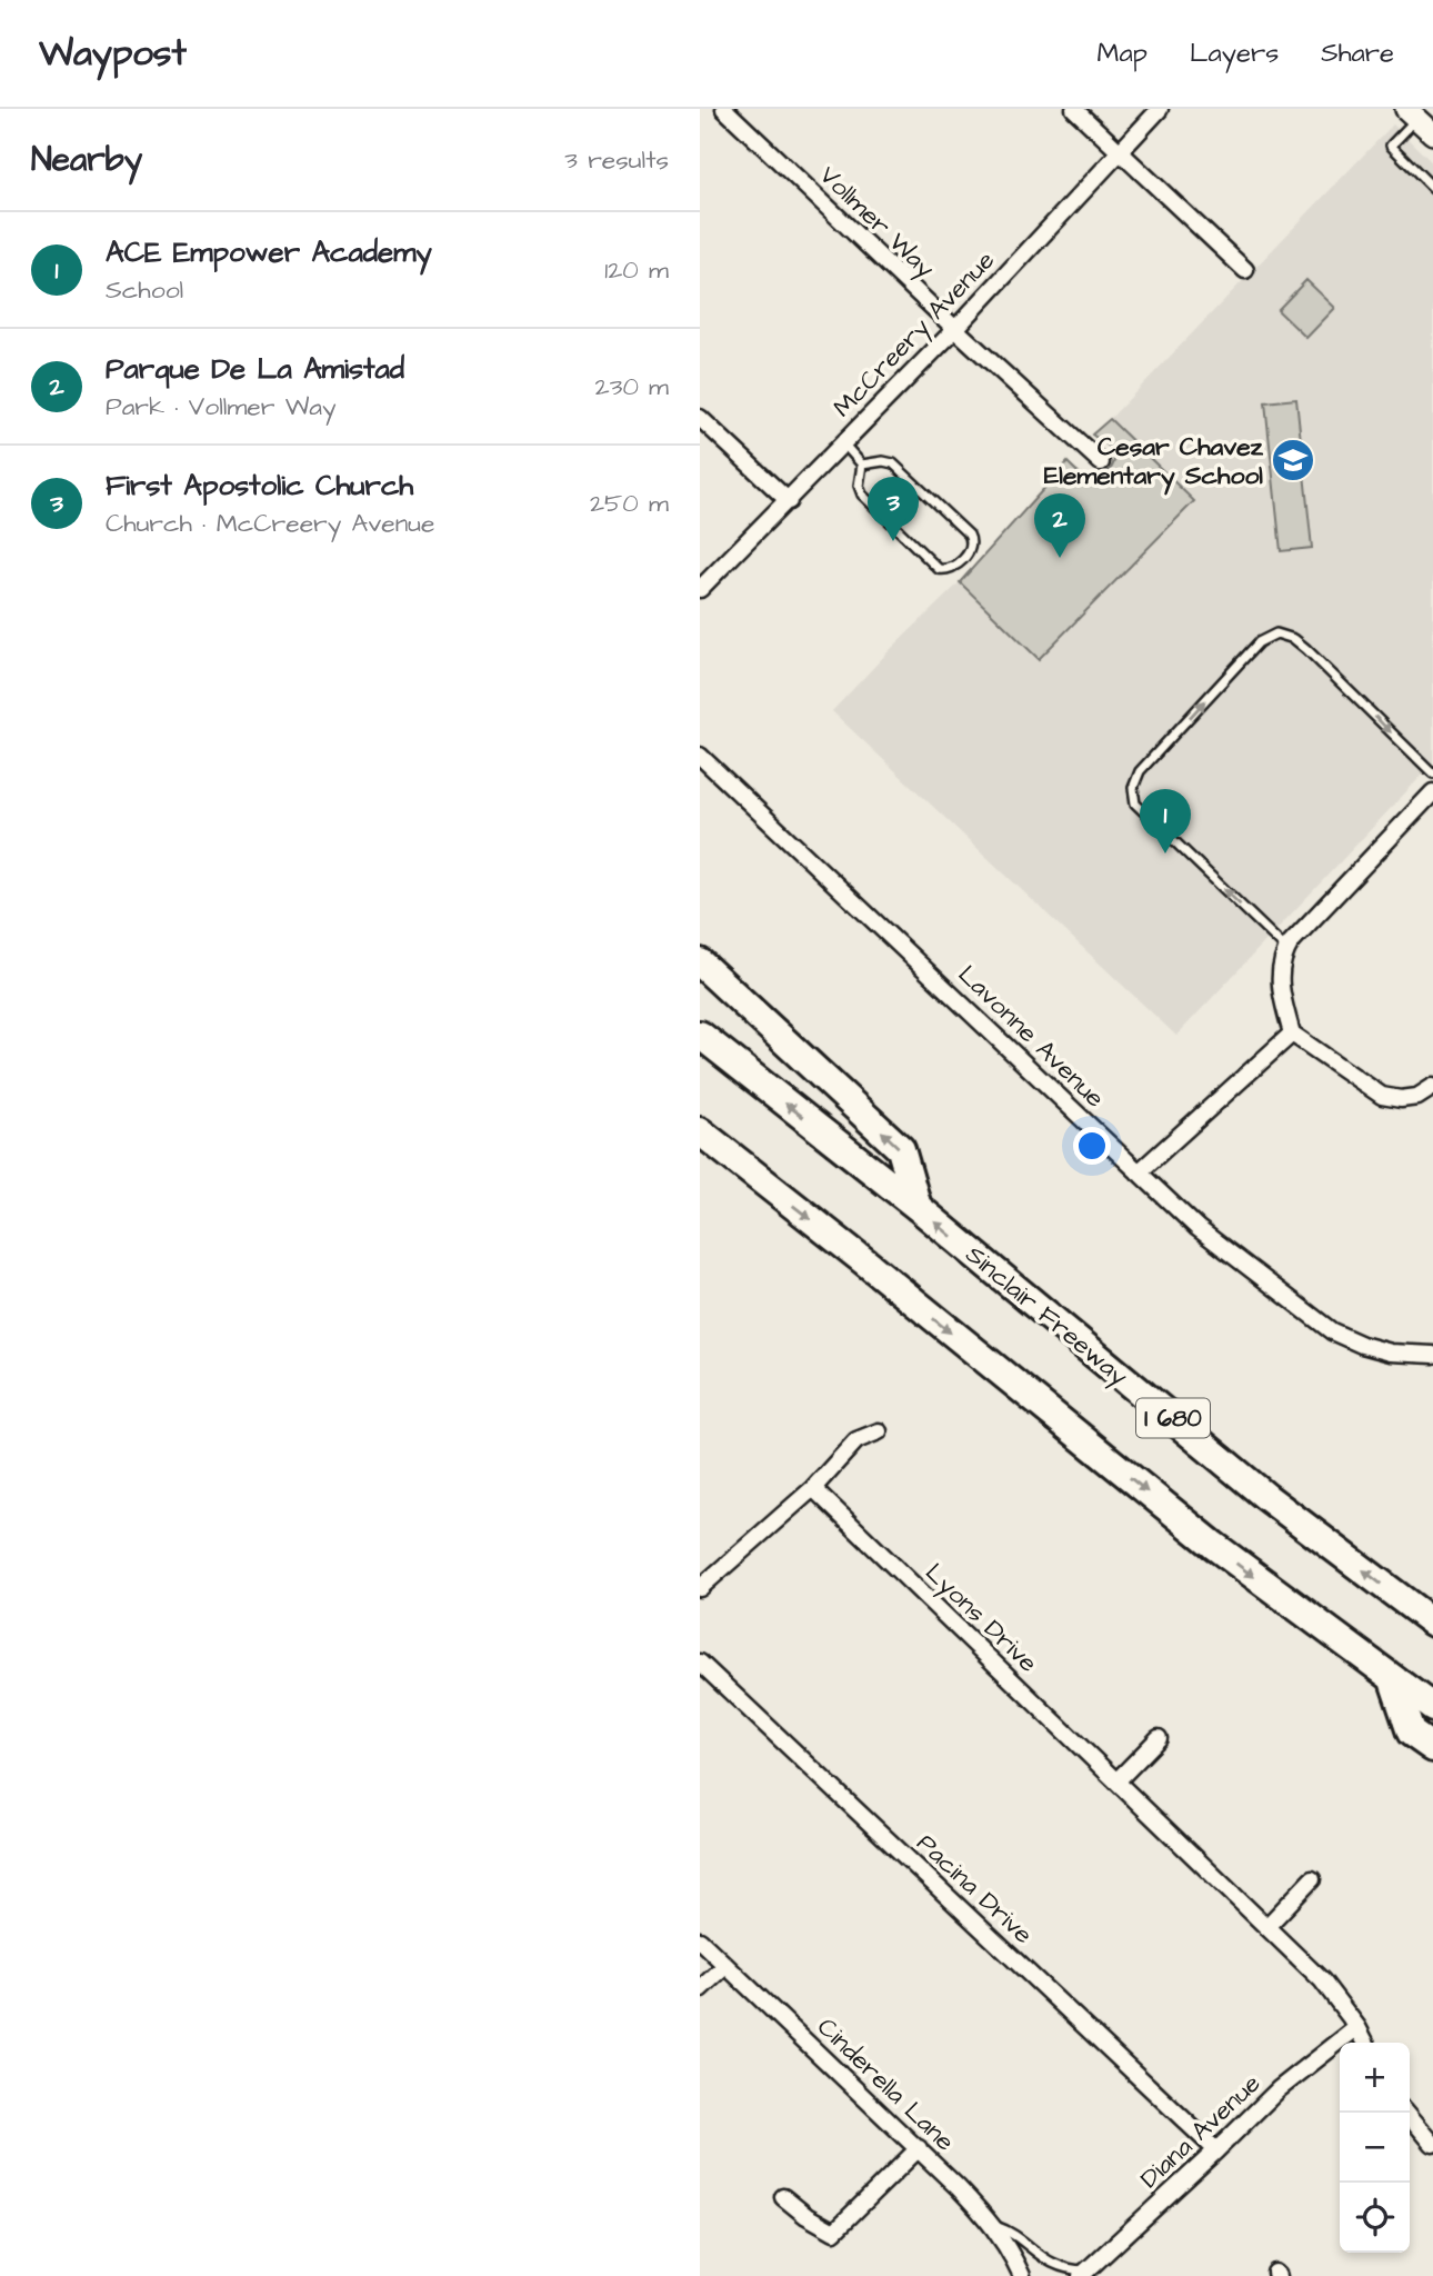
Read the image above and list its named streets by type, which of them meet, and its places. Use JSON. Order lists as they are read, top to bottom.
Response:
{
  "streets": {
    "highway": ["Sinclair Freeway", "I 680"],
    "street": [
      "Vollmer Way",
      "McCreery Avenue",
      "Lavonne Avenue",
      "Lyons Drive",
      "Pacina Drive",
      "Cinderella Lane",
      "Diana Avenue"
    ]
  },
  "crossings": [
    ["Vollmer Way", "McCreery Avenue"],
    ["Lyons Drive", "Diana Avenue"],
    ["Pacina Drive", "Diana Avenue"]
  ],
  "places": {
    "school or university": ["Cesar Chavez Elementary School"]
  },
  "page": {
    "header": "Waypost",
    "nav": ["Map", "Layers", "Share"],
    "heading": ["Nearby", "3 results"],
    "list": [
      {
        "mark": "1",
        "name": "ACE Empower Academy",
        "note": "School",
        "value": "120 m"
      },
      {
        "mark": "2",
        "name": "Parque De La Amistad",
        "note": "Park · Vollmer Way",
        "value": "230 m"
      },
      {
        "mark": "3",
        "name": "First Apostolic Church",
        "note": "Church · McCreery Avenue",
        "value": "250 m"
      }
    ],
    "pins": ["3", "2", "1"],
    "map_buttons": ["+", "−"]
  }
}
